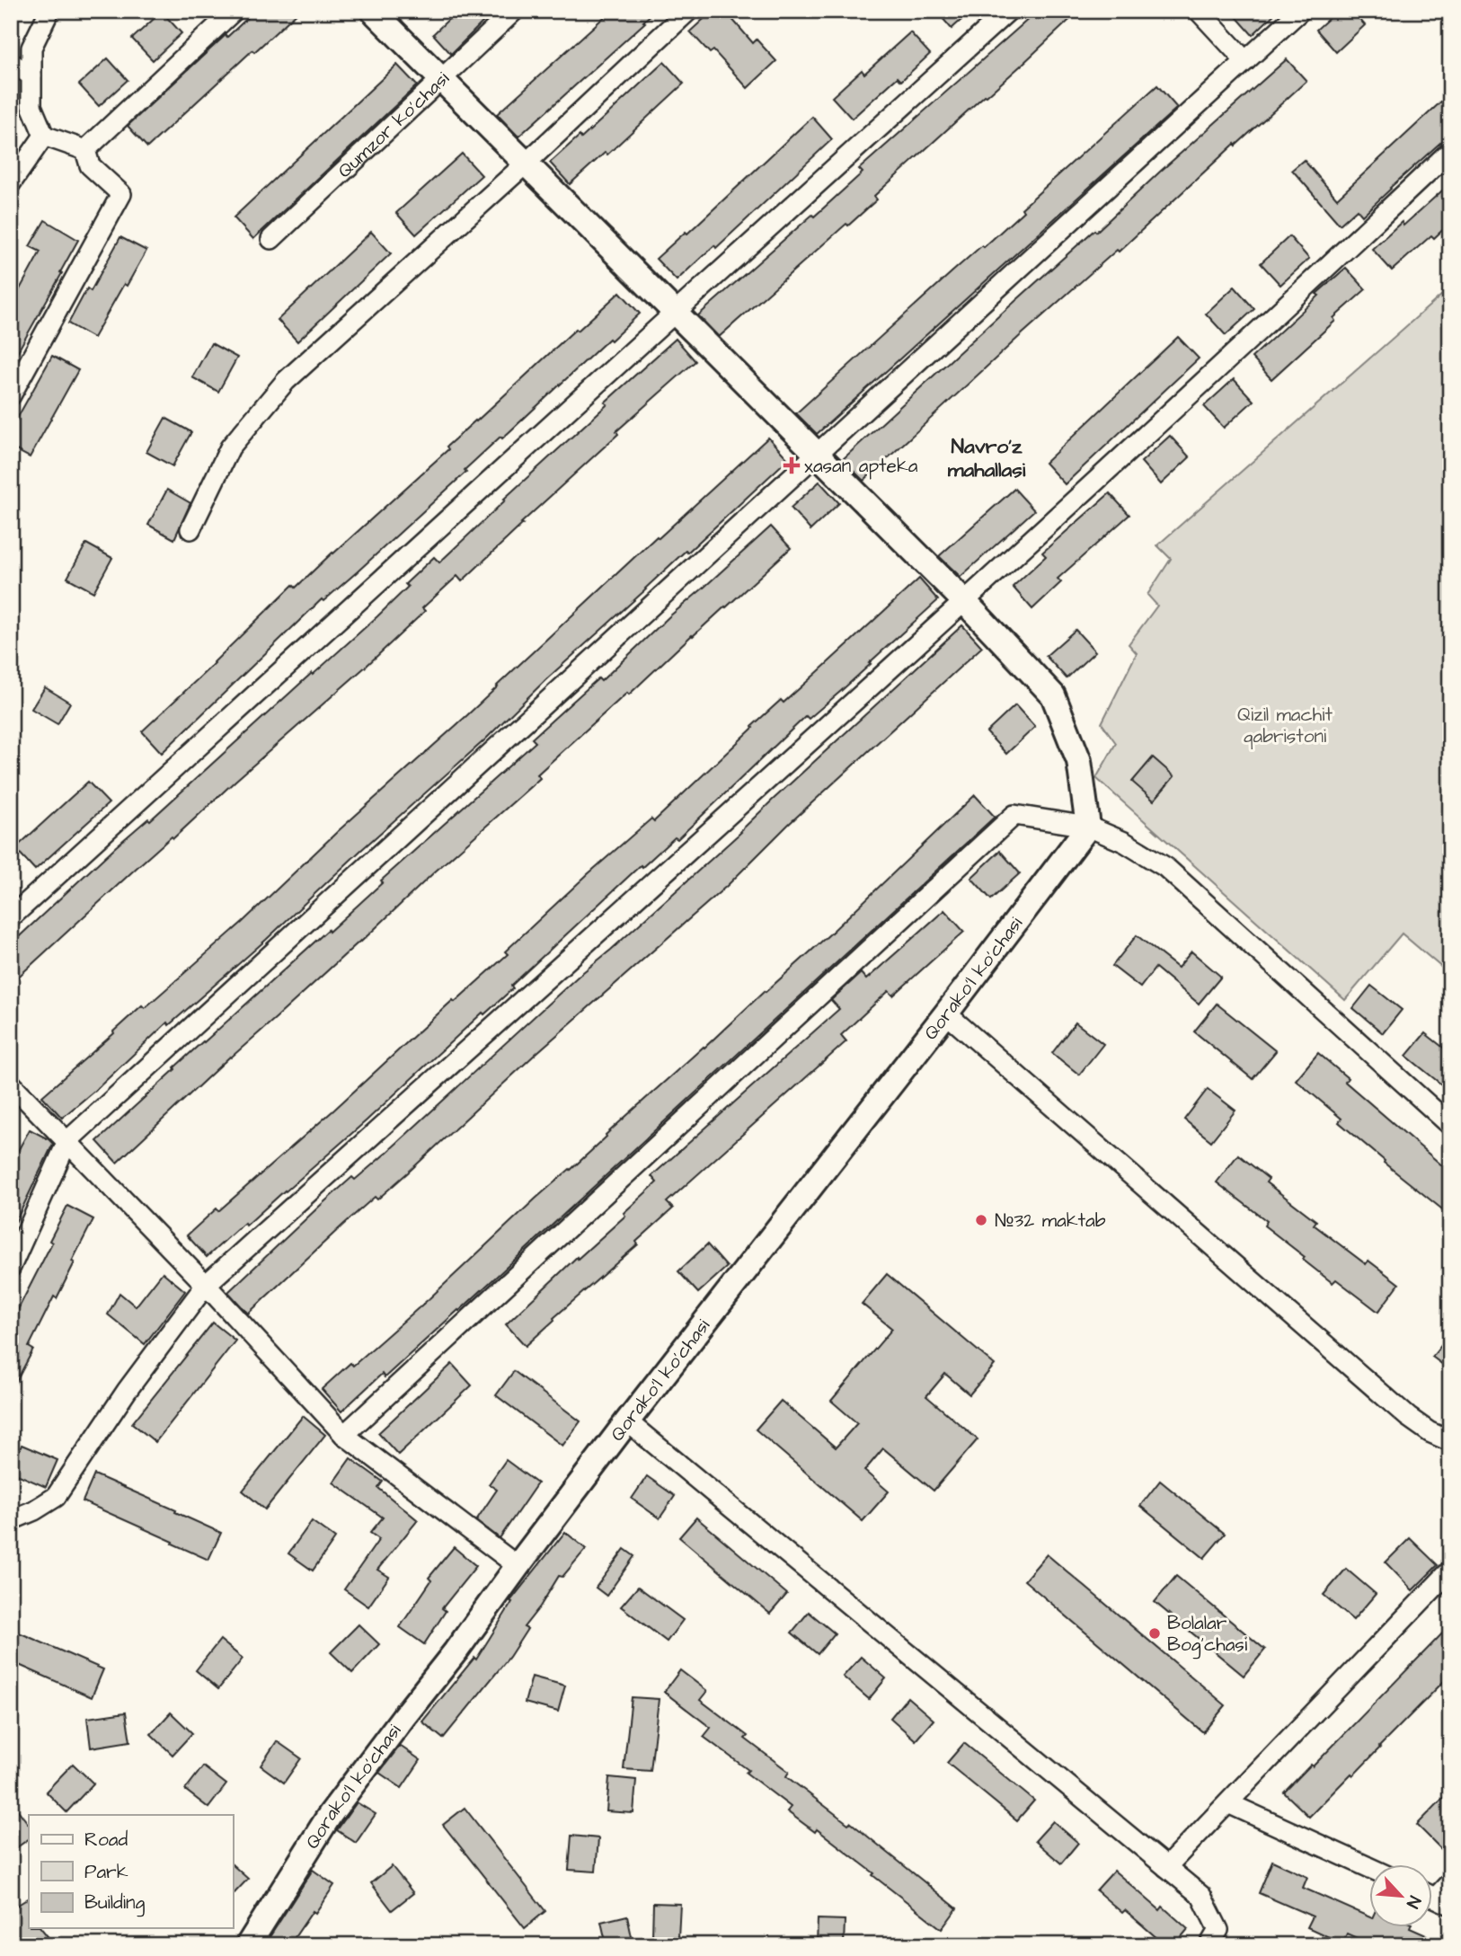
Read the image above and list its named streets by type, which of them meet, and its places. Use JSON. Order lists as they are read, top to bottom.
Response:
{
  "streets": {
    "street": ["Qumzor ko'chasi", "Qorako'l ko'chasi"]
  },
  "districts": ["Navro'z mahallasi"],
  "parks": ["Qizil machit qabristoni"],
  "places": {
    "health": ["xasan apteka"],
    "other": ["№32 maktab", "Bolalar Bog'chasi"]
  },
  "legend": ["Road", "Park", "Building"],
  "north": "bottom right"
}
